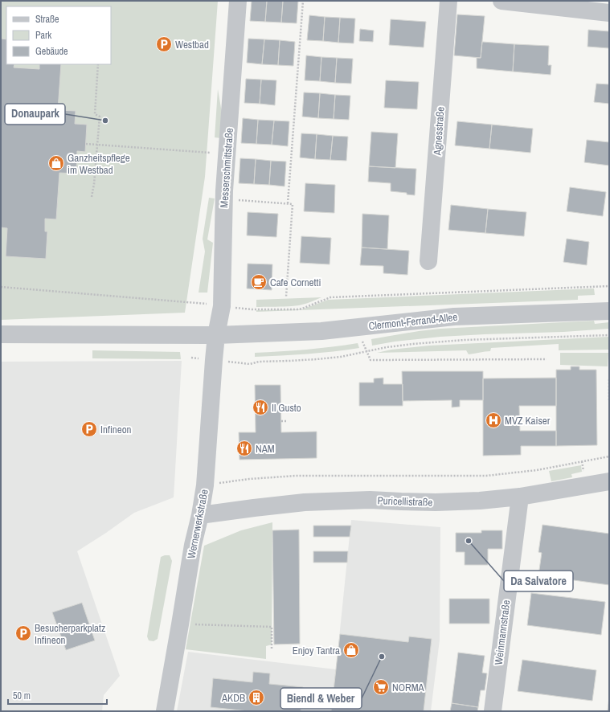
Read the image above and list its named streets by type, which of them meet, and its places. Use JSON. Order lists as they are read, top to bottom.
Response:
{
  "streets": {
    "street": [
      "Agnesstraße",
      "Messerschmittstraße",
      "Clermont-Ferrand-Allee",
      "Puricellistraße",
      "Wernerwerkstraße",
      "Weinmannstraße"
    ]
  },
  "crossings": [
    ["Messerschmittstraße", "Clermont-Ferrand-Allee"],
    ["Messerschmittstraße", "Wernerwerkstraße"],
    ["Clermont-Ferrand-Allee", "Wernerwerkstraße"],
    ["Puricellistraße", "Wernerwerkstraße"],
    ["Puricellistraße", "Weinmannstraße"]
  ],
  "places": {
    "parking": ["Westbad", "Infineon", "Besucherparkplatz Infineon"],
    "other": ["Donaupark", "Da Salvatore", "Biendl & Weber"],
    "shop": ["Ganzheitspflege im Westbad", "Enjoy Tantra"],
    "cafe": ["Cafe Cornetti"],
    "restaurant": ["Il Gusto", "NAM"],
    "hospital": ["MVZ Kaiser"],
    "supermarket": ["NORMA"],
    "building": ["AKDB"]
  },
  "legend": ["Straße", "Park", "Gebäude"],
  "scale_bar": "50 m"
}
